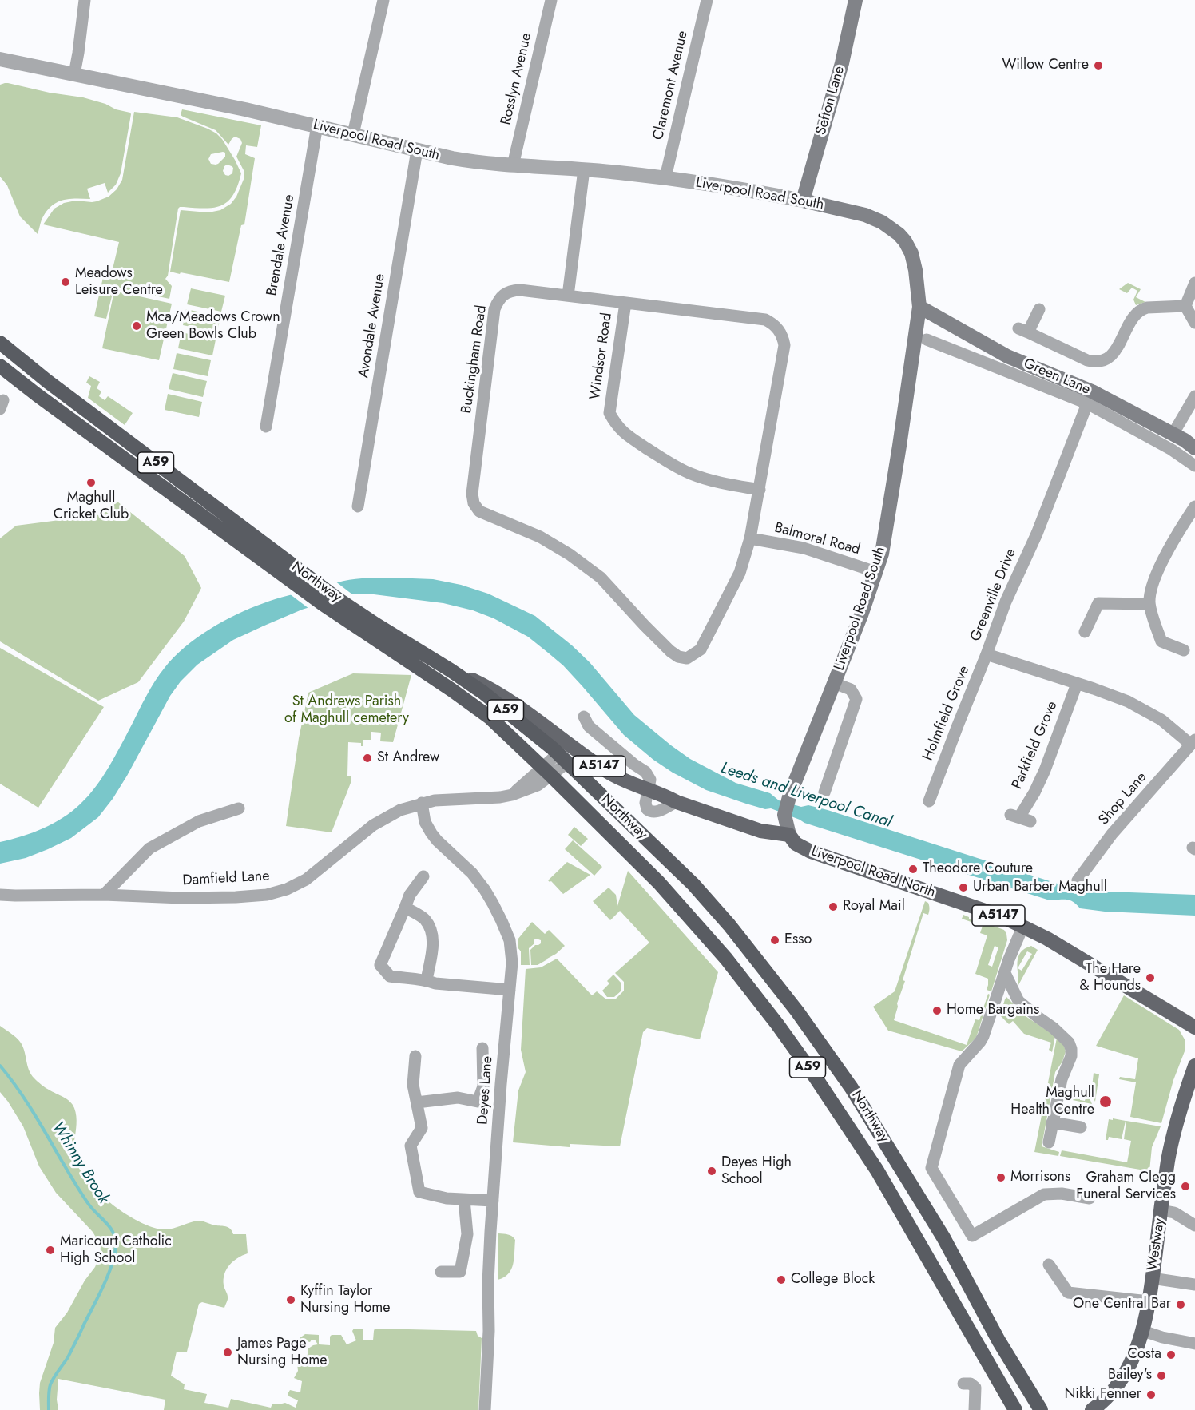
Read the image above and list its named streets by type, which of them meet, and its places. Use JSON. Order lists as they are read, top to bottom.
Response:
{
  "streets": {
    "highway": ["A59", "Northway"],
    "main road": [
      "Sefton Lane",
      "Liverpool Road South",
      "Green Lane",
      "A5147",
      "Liverpool Road North",
      "Westway"
    ],
    "street": [
      "Rosslyn Avenue",
      "Claremont Avenue",
      "Brendale Avenue",
      "Avondale Avenue",
      "Windsor Road",
      "Buckingham Road",
      "Balmoral Road",
      "Greenville Drive",
      "Holmfield Grove",
      "Parkfield Grove",
      "Shop Lane",
      "Damfield Lane",
      "Deyes Lane"
    ]
  },
  "crossings": [
    ["Rosslyn Avenue", "Liverpool Road South"],
    ["Claremont Avenue", "Liverpool Road South"],
    ["Sefton Lane", "Liverpool Road South"],
    ["Liverpool Road South", "Brendale Avenue"],
    ["Liverpool Road South", "Avondale Avenue"],
    ["Liverpool Road South", "Green Lane"],
    ["Liverpool Road South", "Balmoral Road"],
    ["Liverpool Road South", "A5147"],
    ["Liverpool Road South", "Liverpool Road North"],
    ["Windsor Road", "Buckingham Road"],
    ["Buckingham Road", "Balmoral Road"],
    ["Green Lane", "Greenville Drive"],
    ["Northway", "A5147"],
    ["Northway", "Damfield Lane"],
    ["Greenville Drive", "Holmfield Grove"],
    ["Greenville Drive", "Parkfield Grove"],
    ["Greenville Drive", "Shop Lane"],
    ["A5147", "Liverpool Road North"],
    ["Damfield Lane", "Deyes Lane"]
  ],
  "water": ["Leeds and Liverpool Canal", "Whinny Brook"],
  "parks": ["St Andrews Parish of Maghull cemetery"],
  "places": [
    "Willow Centre",
    "Meadows Leisure Centre",
    "Mca/Meadows Crown Green Bowls Club",
    "Maghull Cricket Club",
    "St Andrew",
    "Theodore Couture",
    "Urban Barber Maghull",
    "Royal Mail",
    "Esso",
    "The Hare & Hounds",
    "Home Bargains",
    "Maghull Health Centre",
    "Deyes High School",
    "Morrisons",
    "Graham Clegg Funeral Services",
    "Maricourt Catholic High School",
    "College Block",
    "Kyffin Taylor Nursing Home",
    "One Central Bar",
    "James Page Nursing Home",
    "Costa",
    "Bailey's",
    "Nikki Fenner"
  ]
}
